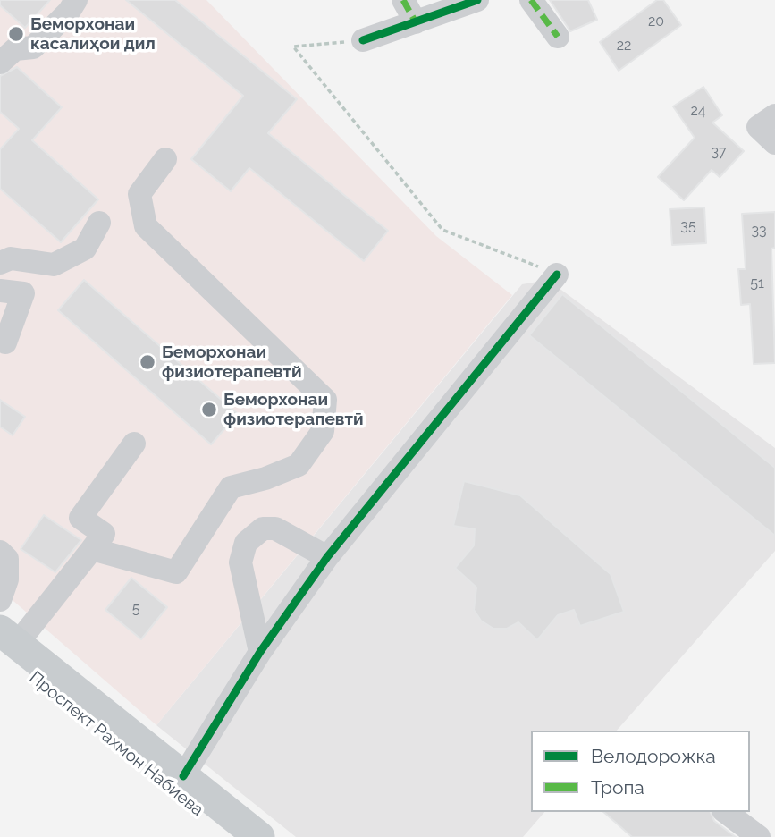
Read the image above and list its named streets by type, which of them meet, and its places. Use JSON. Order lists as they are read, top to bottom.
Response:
{
  "streets": {
    "main road": ["Проспект Рахмон Набиева"]
  },
  "places": ["Беморхонаи касалиҳои дил", "Беморхонаи физиотерапевтй", "Беморхонаи физиотерапевтӣ"],
  "house_numbers": [
    "20",
    "22",
    "24",
    "37",
    "35",
    "33",
    "51",
    "5"
  ],
  "legend": ["Велодорожка", "Тропа"]
}
